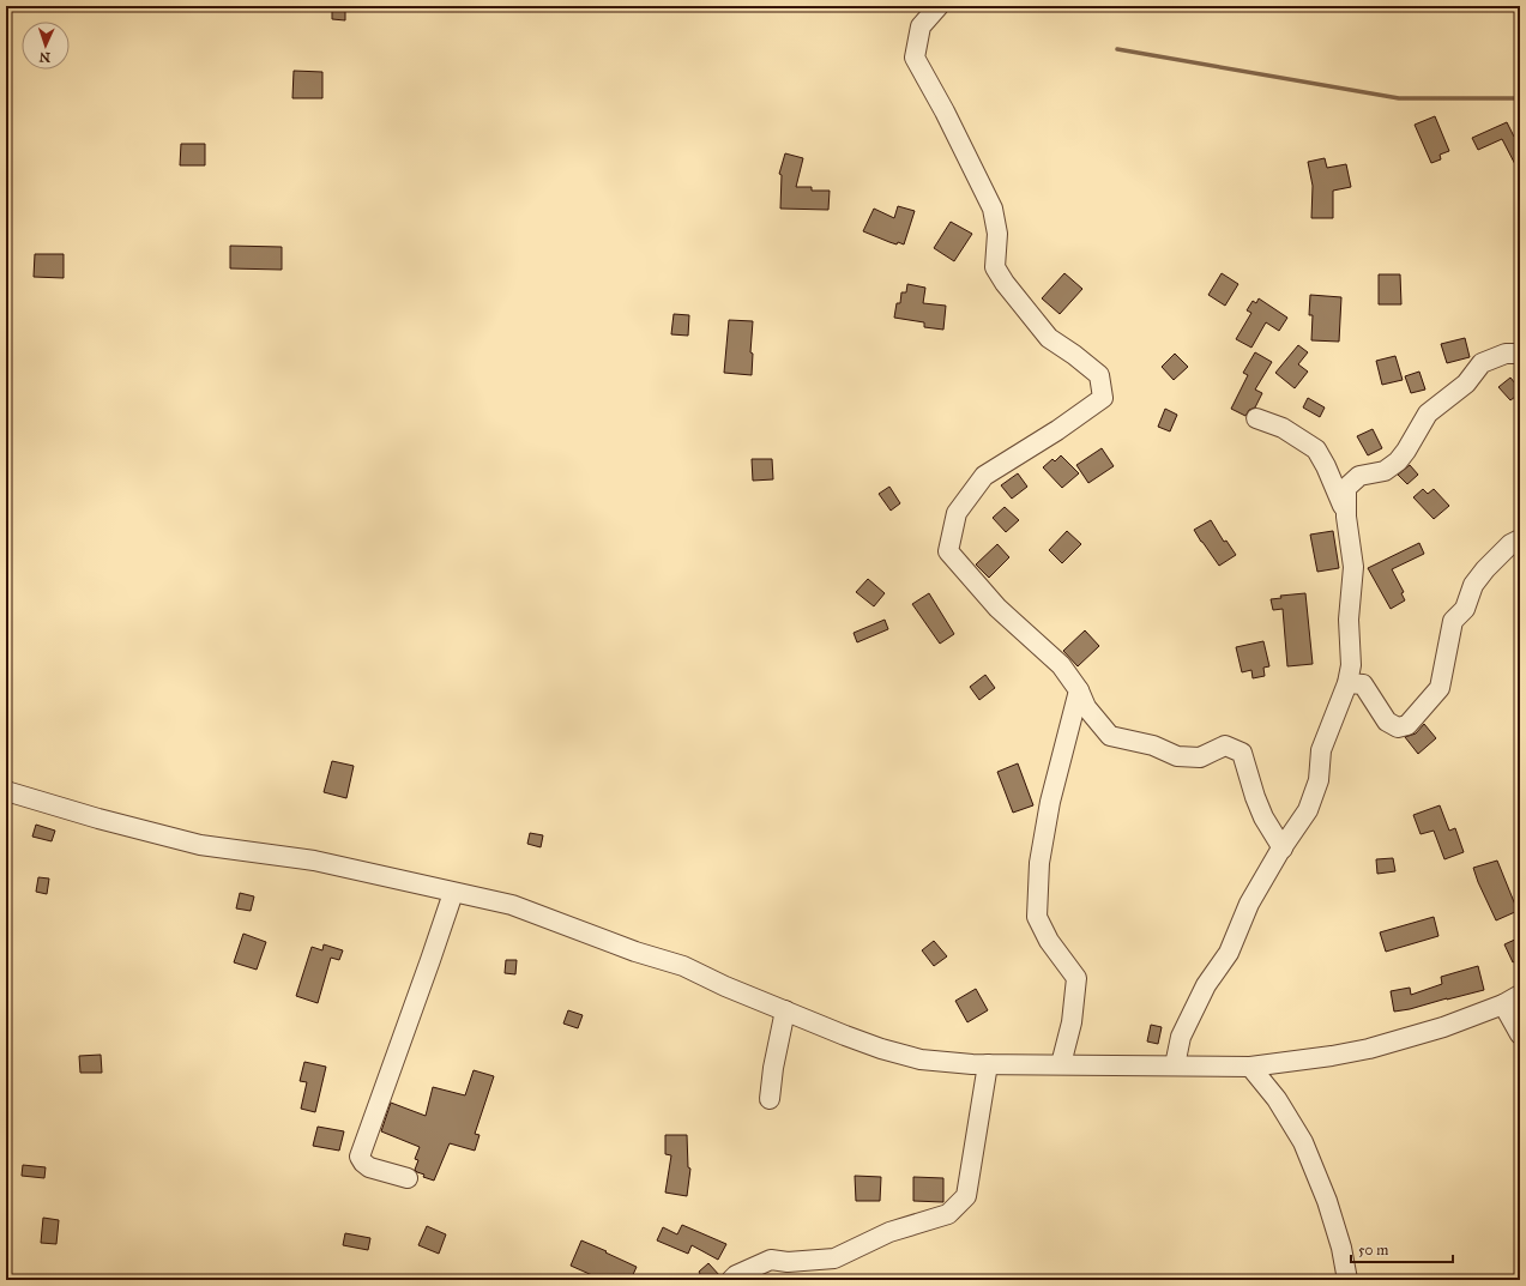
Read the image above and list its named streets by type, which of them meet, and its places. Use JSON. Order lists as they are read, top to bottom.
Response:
{
  "scale_bar": "50 m",
  "north": "bottom"
}
